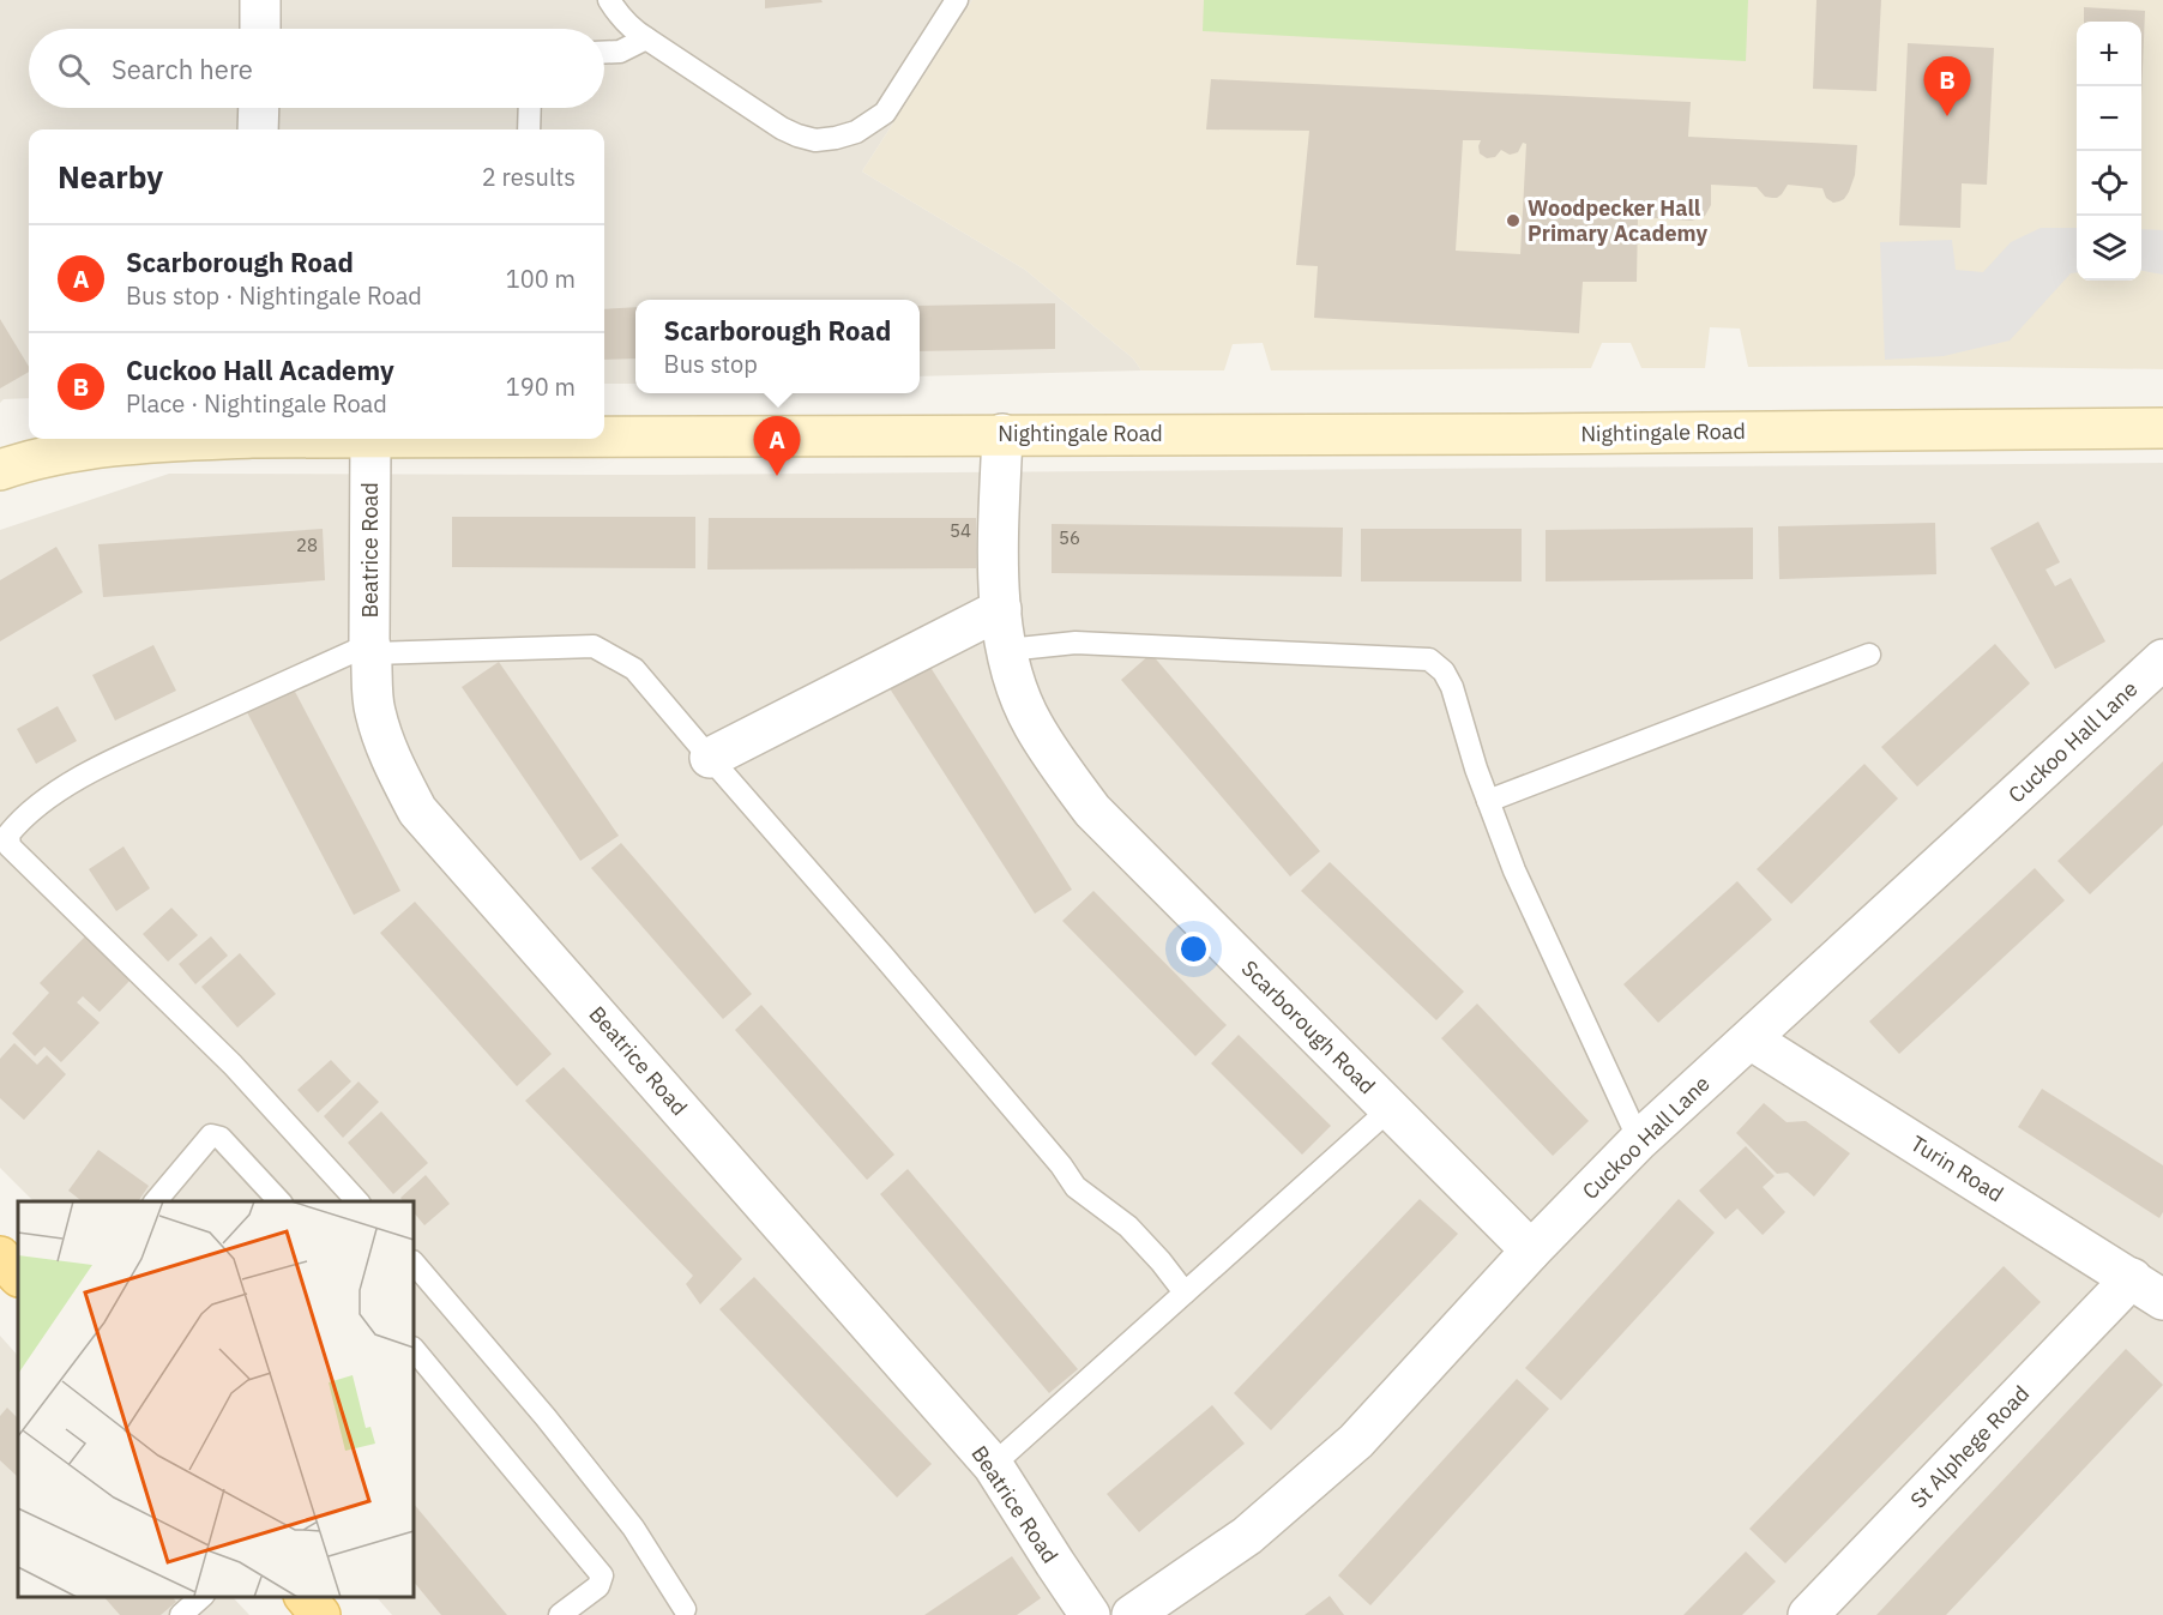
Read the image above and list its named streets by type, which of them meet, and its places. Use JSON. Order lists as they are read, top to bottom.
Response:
{
  "streets": {
    "main road": ["Nightingale Road"],
    "street": [
      "Beatrice Road",
      "Cuckoo Hall Lane",
      "Scarborough Road",
      "Turin Road",
      "St Alphege Road"
    ]
  },
  "crossings": [
    ["Nightingale Road", "Scarborough Road"],
    ["Cuckoo Hall Lane", "Scarborough Road"],
    ["Cuckoo Hall Lane", "Turin Road"],
    ["Turin Road", "St Alphege Road"]
  ],
  "places": ["Woodpecker Hall Primary Academy"],
  "house_numbers": ["54", "56", "28"],
  "page": {
    "map_buttons": ["+", "−"],
    "search": "Search here",
    "pins": ["B", "A"],
    "heading": ["Nearby", "2 results"],
    "list": [
      {
        "mark": "A",
        "name": "Scarborough Road",
        "note": "Bus stop · Nightingale Road",
        "value": "100 m"
      },
      {
        "mark": "B",
        "name": "Cuckoo Hall Academy",
        "note": "Place · Nightingale Road",
        "value": "190 m"
      }
    ],
    "popup": ["Scarborough Road", "Bus stop"]
  }
}
